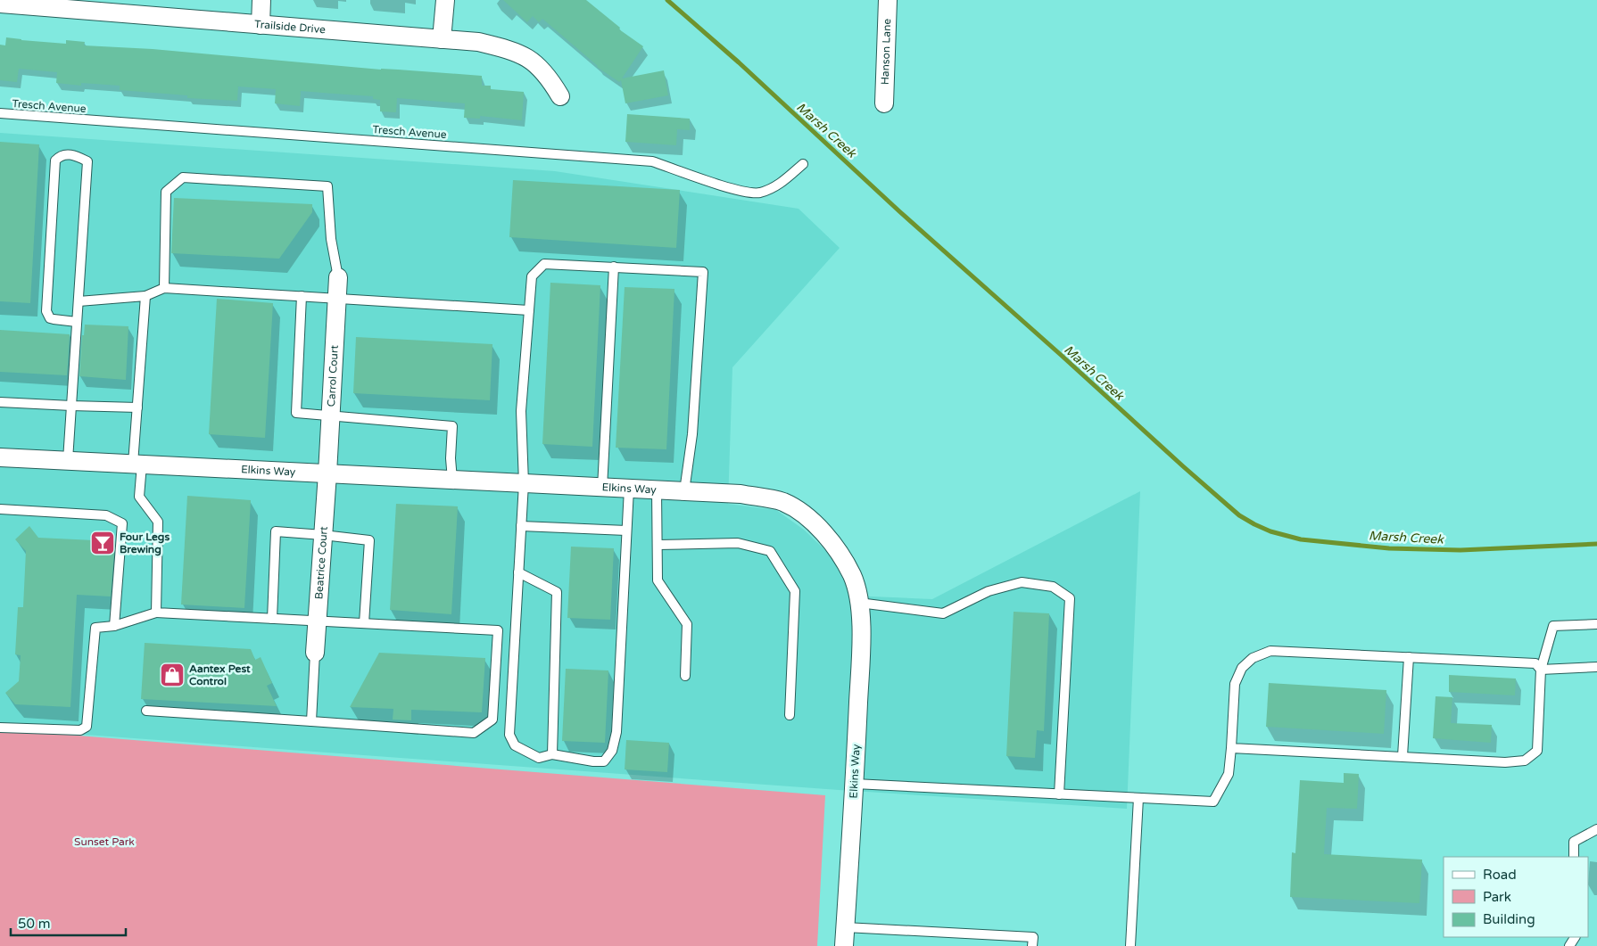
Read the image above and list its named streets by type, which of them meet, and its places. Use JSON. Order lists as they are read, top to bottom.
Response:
{
  "streets": {
    "street": [
      "Trailside Drive",
      "Hanson Lane",
      "Carrol Court",
      "Elkins Way",
      "Beatrice Court"
    ],
    "lane": ["Tresch Avenue"]
  },
  "crossings": [
    ["Carrol Court", "Elkins Way"],
    ["Carrol Court", "Beatrice Court"],
    ["Elkins Way", "Beatrice Court"]
  ],
  "water": ["Marsh Creek"],
  "parks": ["Sunset Park"],
  "places": {
    "bar": ["Four Legs Brewing"],
    "shop": ["Aantex Pest Control"]
  },
  "legend": ["Road", "Park", "Building"],
  "scale_bar": "50 m"
}
